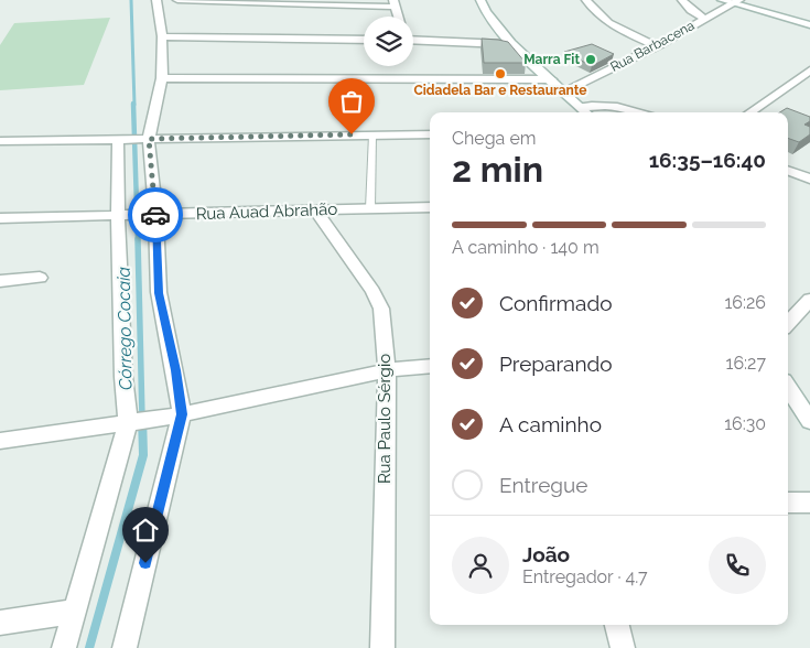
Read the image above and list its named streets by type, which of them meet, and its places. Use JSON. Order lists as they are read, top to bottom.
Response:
{
  "streets": {
    "street": ["Rua Barbacena", "Rua Auad Abrahão", "Rua Paulo Sérgio"]
  },
  "crossings": [
    ["Rua Auad Abrahão", "Rua Paulo Sérgio"]
  ],
  "water": ["Córrego Cocaia"],
  "places": ["Marra Fit", "Cidadela Bar e Restaurante"],
  "page": {
    "heading": ["2 min", "Chega em", "16:35–16:40"],
    "panel": ["João", "Entregador · 4.7"],
    "bar": "A caminho · 140 m",
    "list": [
      ["Confirmado", "16:26"],
      ["Preparando", "16:27"],
      ["A caminho", "16:30"],
      "Entregue"
    ]
  }
}
